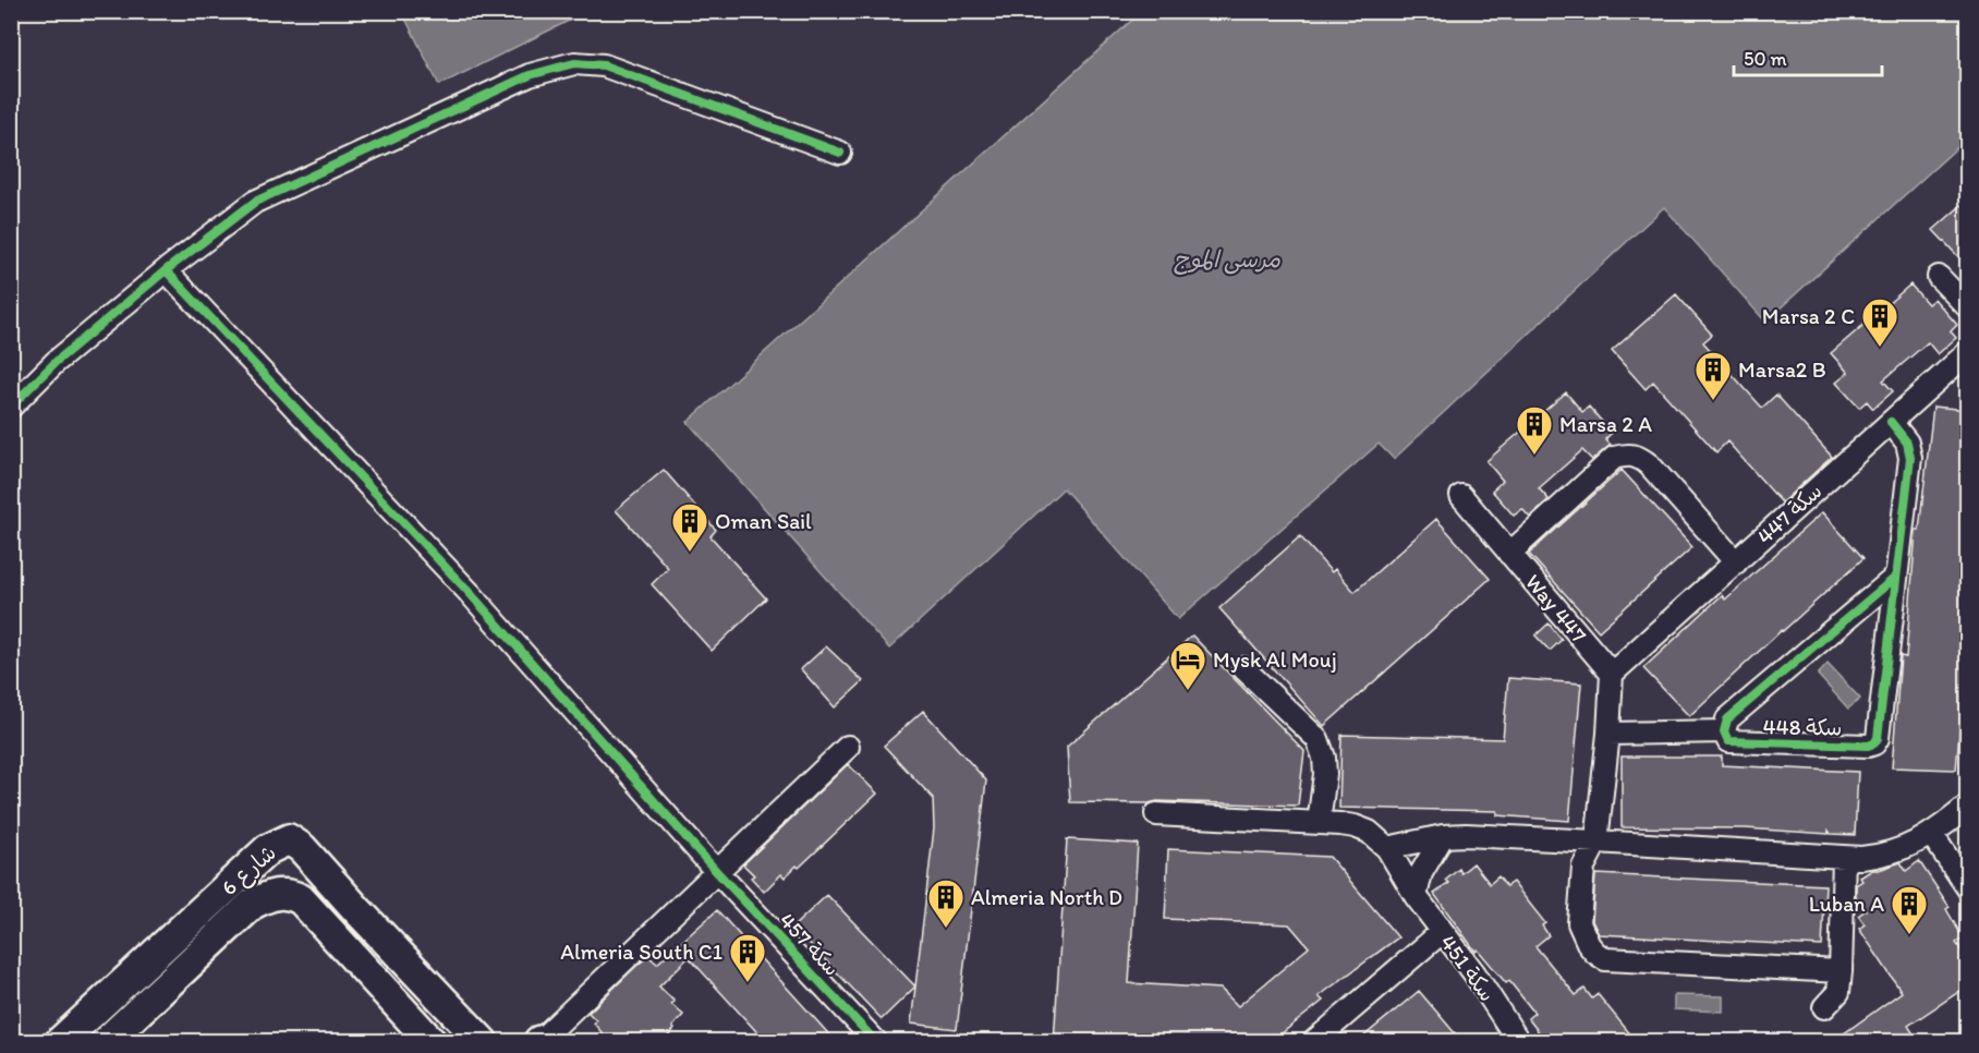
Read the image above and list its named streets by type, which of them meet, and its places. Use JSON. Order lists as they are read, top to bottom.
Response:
{
  "streets": {
    "street": [
      "سكة 447",
      "Way 447",
      "سكة 448",
      "شارع 6",
      "سكة 457",
      "سكة 451"
    ]
  },
  "crossings": [
    ["سكة 447", "Way 447"],
    ["سكة 447", "سكة 448"]
  ],
  "water": ["مرسى الموج"],
  "places": {
    "building": [
      "Marsa 2 C",
      "Marsa2 B",
      "Marsa 2 A",
      "Oman Sail",
      "Almeria North D",
      "Luban A",
      "Almeria South C1"
    ],
    "hotel": ["Mysk Al Mouj"]
  },
  "scale_bar": "50 m"
}
